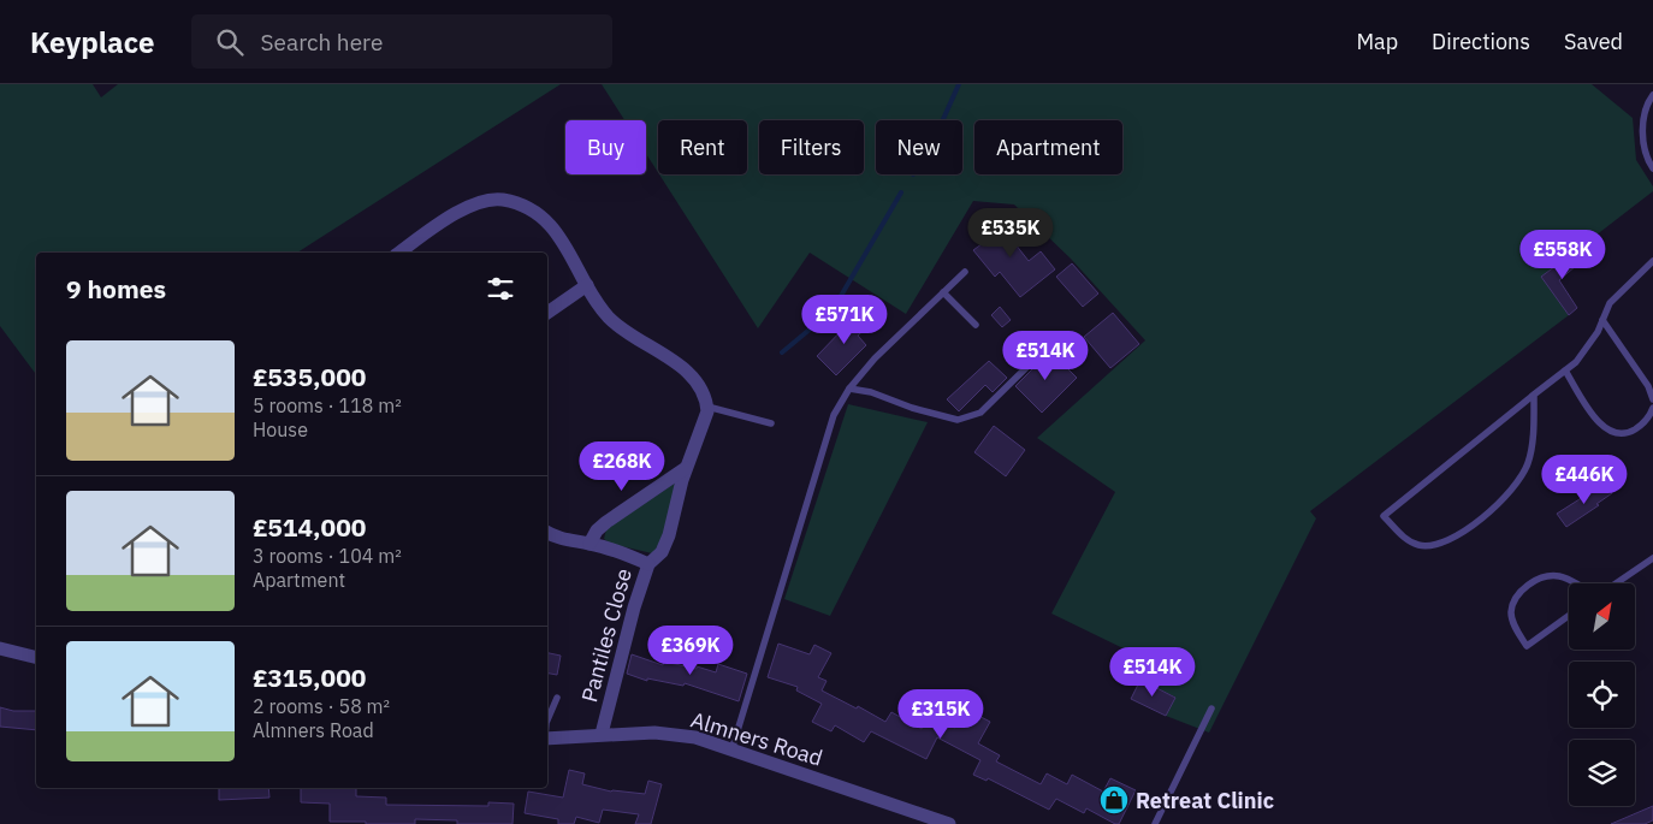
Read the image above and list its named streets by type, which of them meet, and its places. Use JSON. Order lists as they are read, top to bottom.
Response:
{
  "streets": {
    "street": ["Pantiles Close", "Almners Road"]
  },
  "crossings": [
    ["Pantiles Close", "Almners Road"]
  ],
  "places": {
    "shop": ["Retreat Clinic"]
  },
  "north": "top right",
  "page": {
    "header": "Keyplace",
    "search": "Search here",
    "nav": ["Map", "Directions", "Saved"],
    "chip": [
      "Buy",
      "Rent",
      "Filters",
      "New",
      "Apartment"
    ],
    "price": [
      "£535K",
      "£558K",
      "£571K",
      "£514K",
      "£268K",
      "£446K",
      "£369K",
      "£514K",
      "£315K"
    ],
    "heading": "9 homes",
    "list": [
      {
        "name": "£535,000",
        "note": "5 rooms · 118 m² · House"
      },
      {
        "name": "£514,000",
        "note": "3 rooms · 104 m² · Apartment"
      },
      {
        "name": "£315,000",
        "note": "2 rooms · 58 m² · Almners Road"
      }
    ]
  }
}
